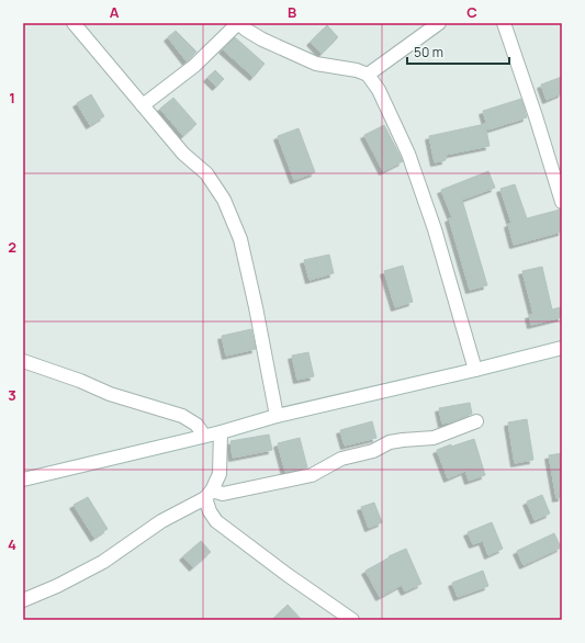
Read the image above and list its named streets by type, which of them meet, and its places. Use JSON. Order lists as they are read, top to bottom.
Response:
{
  "scale_bar": "50 m",
  "grid": {
    "columns": ["A", "B", "C"],
    "rows": [
      "1",
      "2",
      "3",
      "4"
    ]
  }
}
